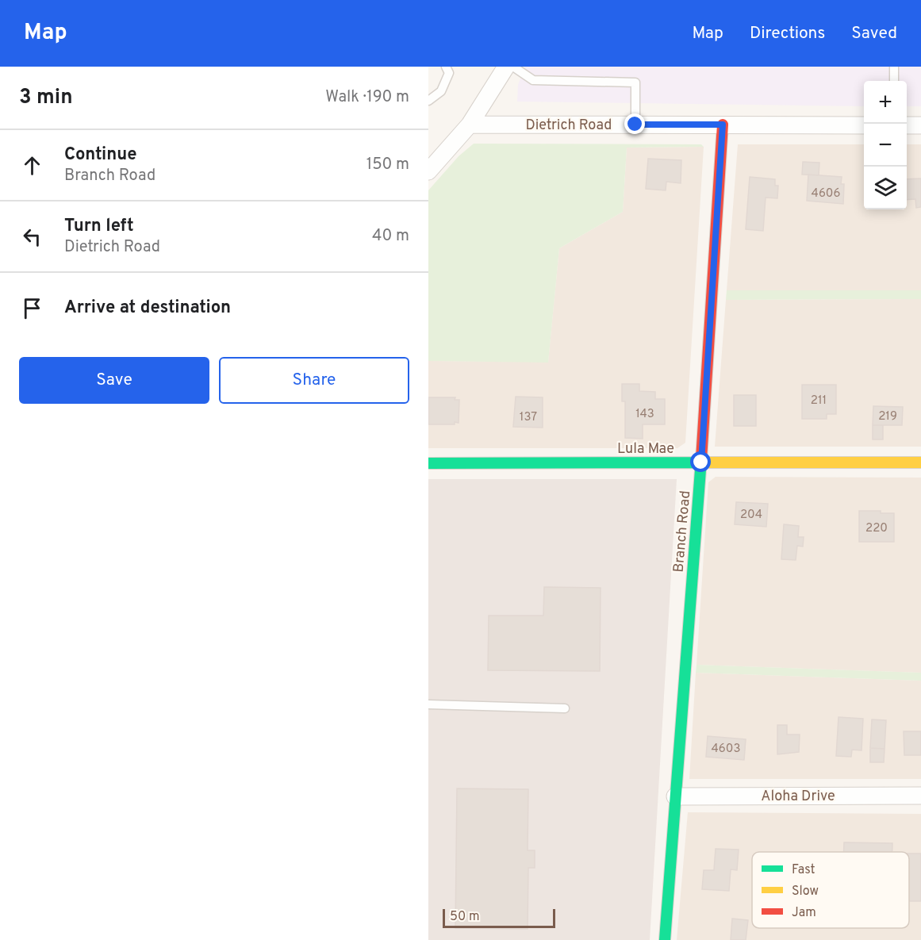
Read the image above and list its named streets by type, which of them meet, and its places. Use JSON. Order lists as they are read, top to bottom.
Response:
{
  "streets": {
    "street": [
      "Dietrich Road",
      "Lula Mae",
      "Branch Road",
      "Aloha Drive"
    ]
  },
  "crossings": [
    ["Dietrich Road", "Branch Road"],
    ["Lula Mae", "Branch Road"],
    ["Branch Road", "Aloha Drive"]
  ],
  "house_numbers": [
    "4606",
    "211",
    "143",
    "219",
    "137",
    "204",
    "220",
    "4603"
  ],
  "legend": ["Fast", "Slow", "Jam"],
  "scale_bar": "50 m",
  "page": {
    "header": "Map",
    "nav": ["Map", "Directions", "Saved"],
    "heading": ["3 min", "Walk · 190 m"],
    "map_buttons": ["+", "−"],
    "list": [
      ["Continue", "Branch Road", "150 m"],
      ["Turn left", "Dietrich Road", "40 m"],
      "Arrive at destination"
    ],
    "buttons": ["Save", "Share"],
    "scale": "50 m"
  }
}
